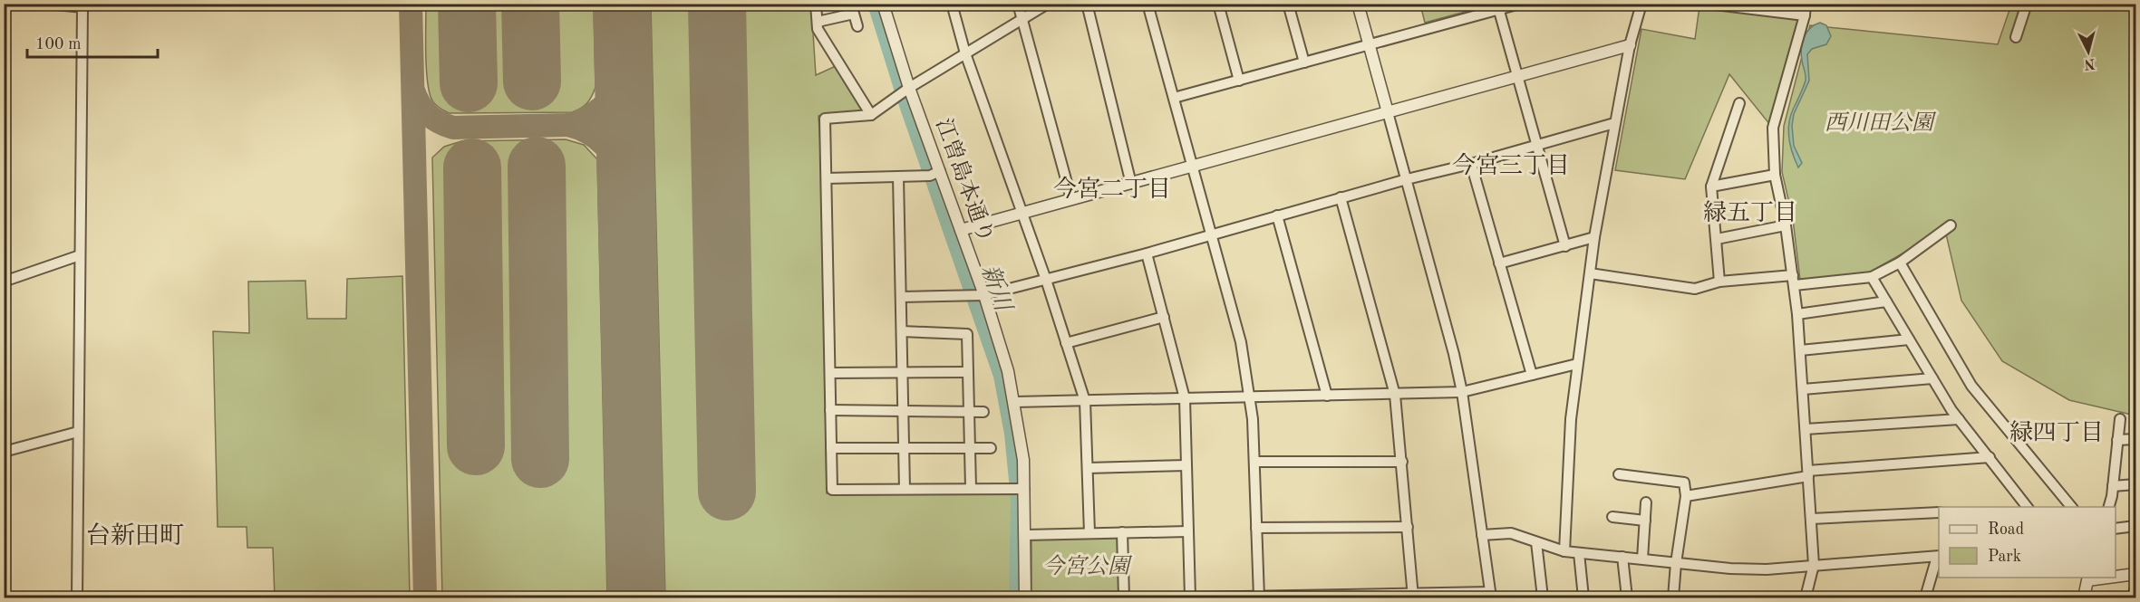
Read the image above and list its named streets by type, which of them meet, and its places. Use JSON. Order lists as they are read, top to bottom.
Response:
{
  "streets": {
    "street": ["江曽島本通り"]
  },
  "districts": [
    "今宮三丁目",
    "今宮二丁目",
    "緑五丁目",
    "緑四丁目",
    "台新田町"
  ],
  "water": ["新川"],
  "parks": ["西川田公園", "今宮公園"],
  "legend": ["Road", "Park"],
  "scale_bar": "100 m",
  "north": "bottom"
}
